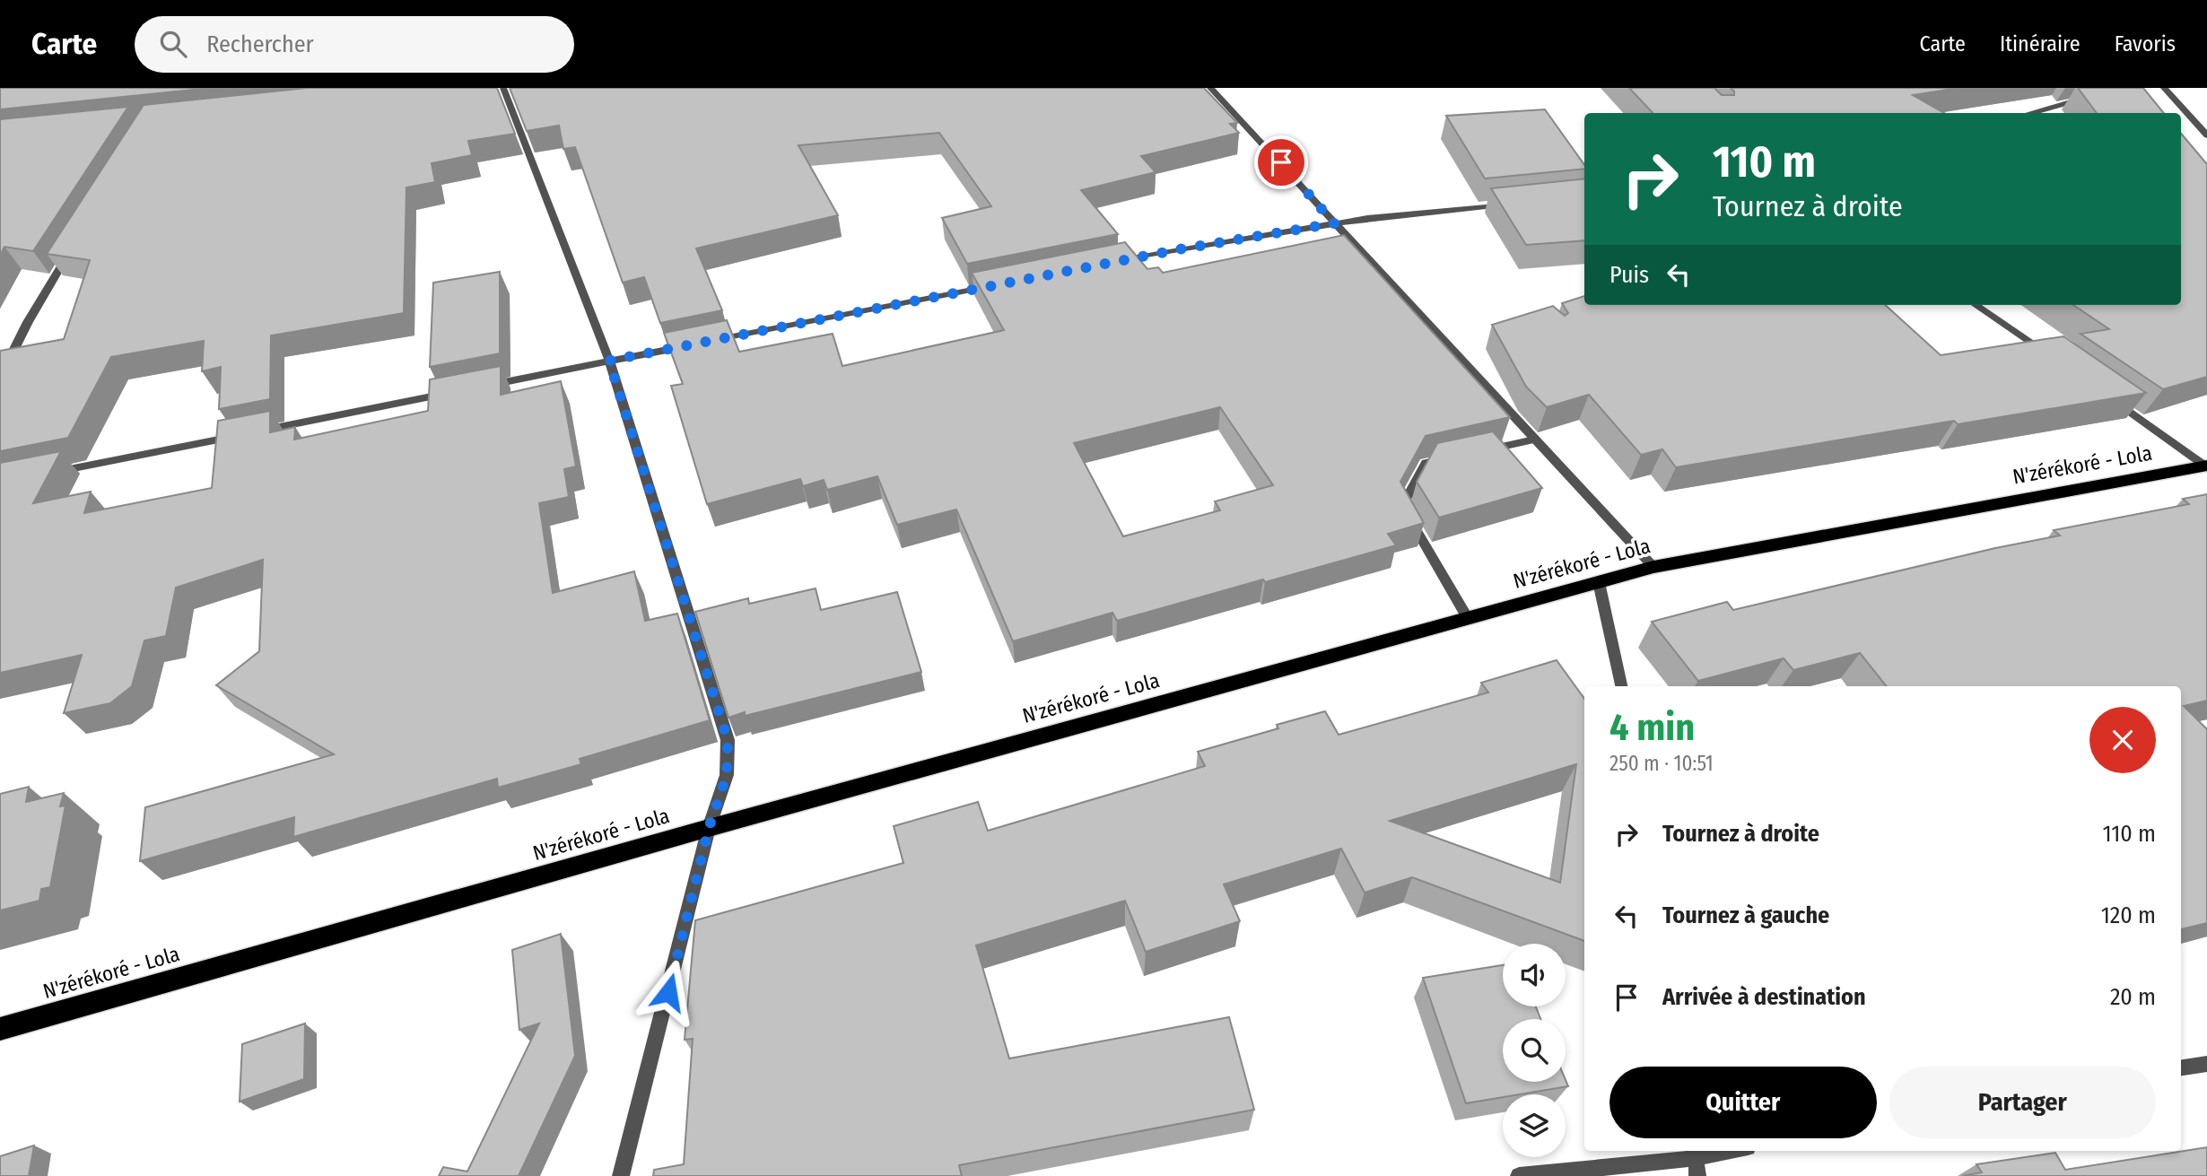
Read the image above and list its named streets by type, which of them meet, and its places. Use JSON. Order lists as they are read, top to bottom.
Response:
{
  "streets": {
    "highway": ["N'zérékoré - Lola"]
  },
  "page": {
    "header": "Carte",
    "search": "Rechercher",
    "nav": ["Carte", "Itinéraire", "Favoris"],
    "turn": ["110 m", "Tournez à droite"],
    "then": "Puis",
    "heading": ["4 min", "250 m · 10:51"],
    "list": [
      {
        "name": "Tournez à droite",
        "value": "110 m"
      },
      {
        "name": "Tournez à gauche",
        "value": "120 m"
      },
      {
        "name": "Arrivée à destination",
        "value": "20 m"
      }
    ],
    "buttons": ["Quitter", "Partager"]
  }
}
